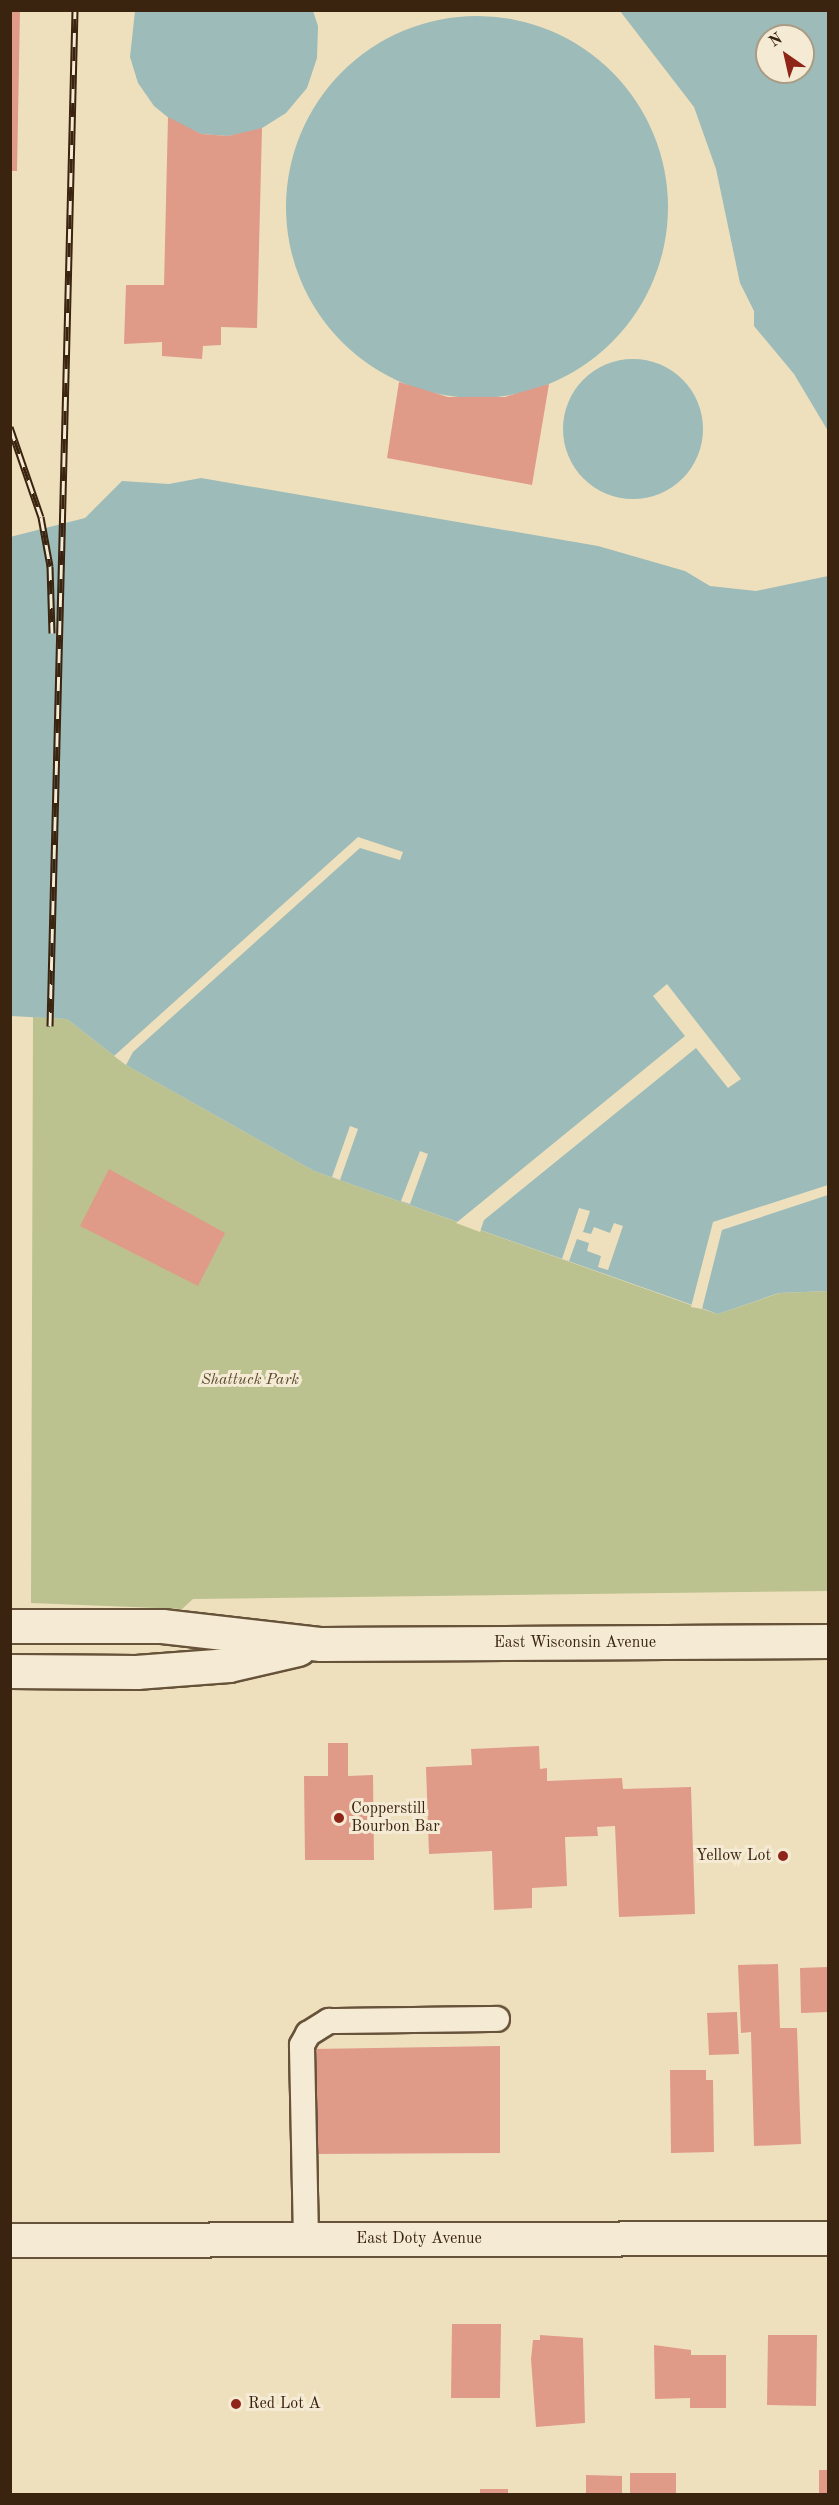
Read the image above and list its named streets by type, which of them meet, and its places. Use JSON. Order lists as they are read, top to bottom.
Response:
{
  "streets": {
    "main road": ["East Wisconsin Avenue", "East Doty Avenue"]
  },
  "parks": ["Shattuck Park"],
  "places": ["Copperstill Bourbon Bar", "Yellow Lot", "Red Lot A"],
  "north": "top left"
}
